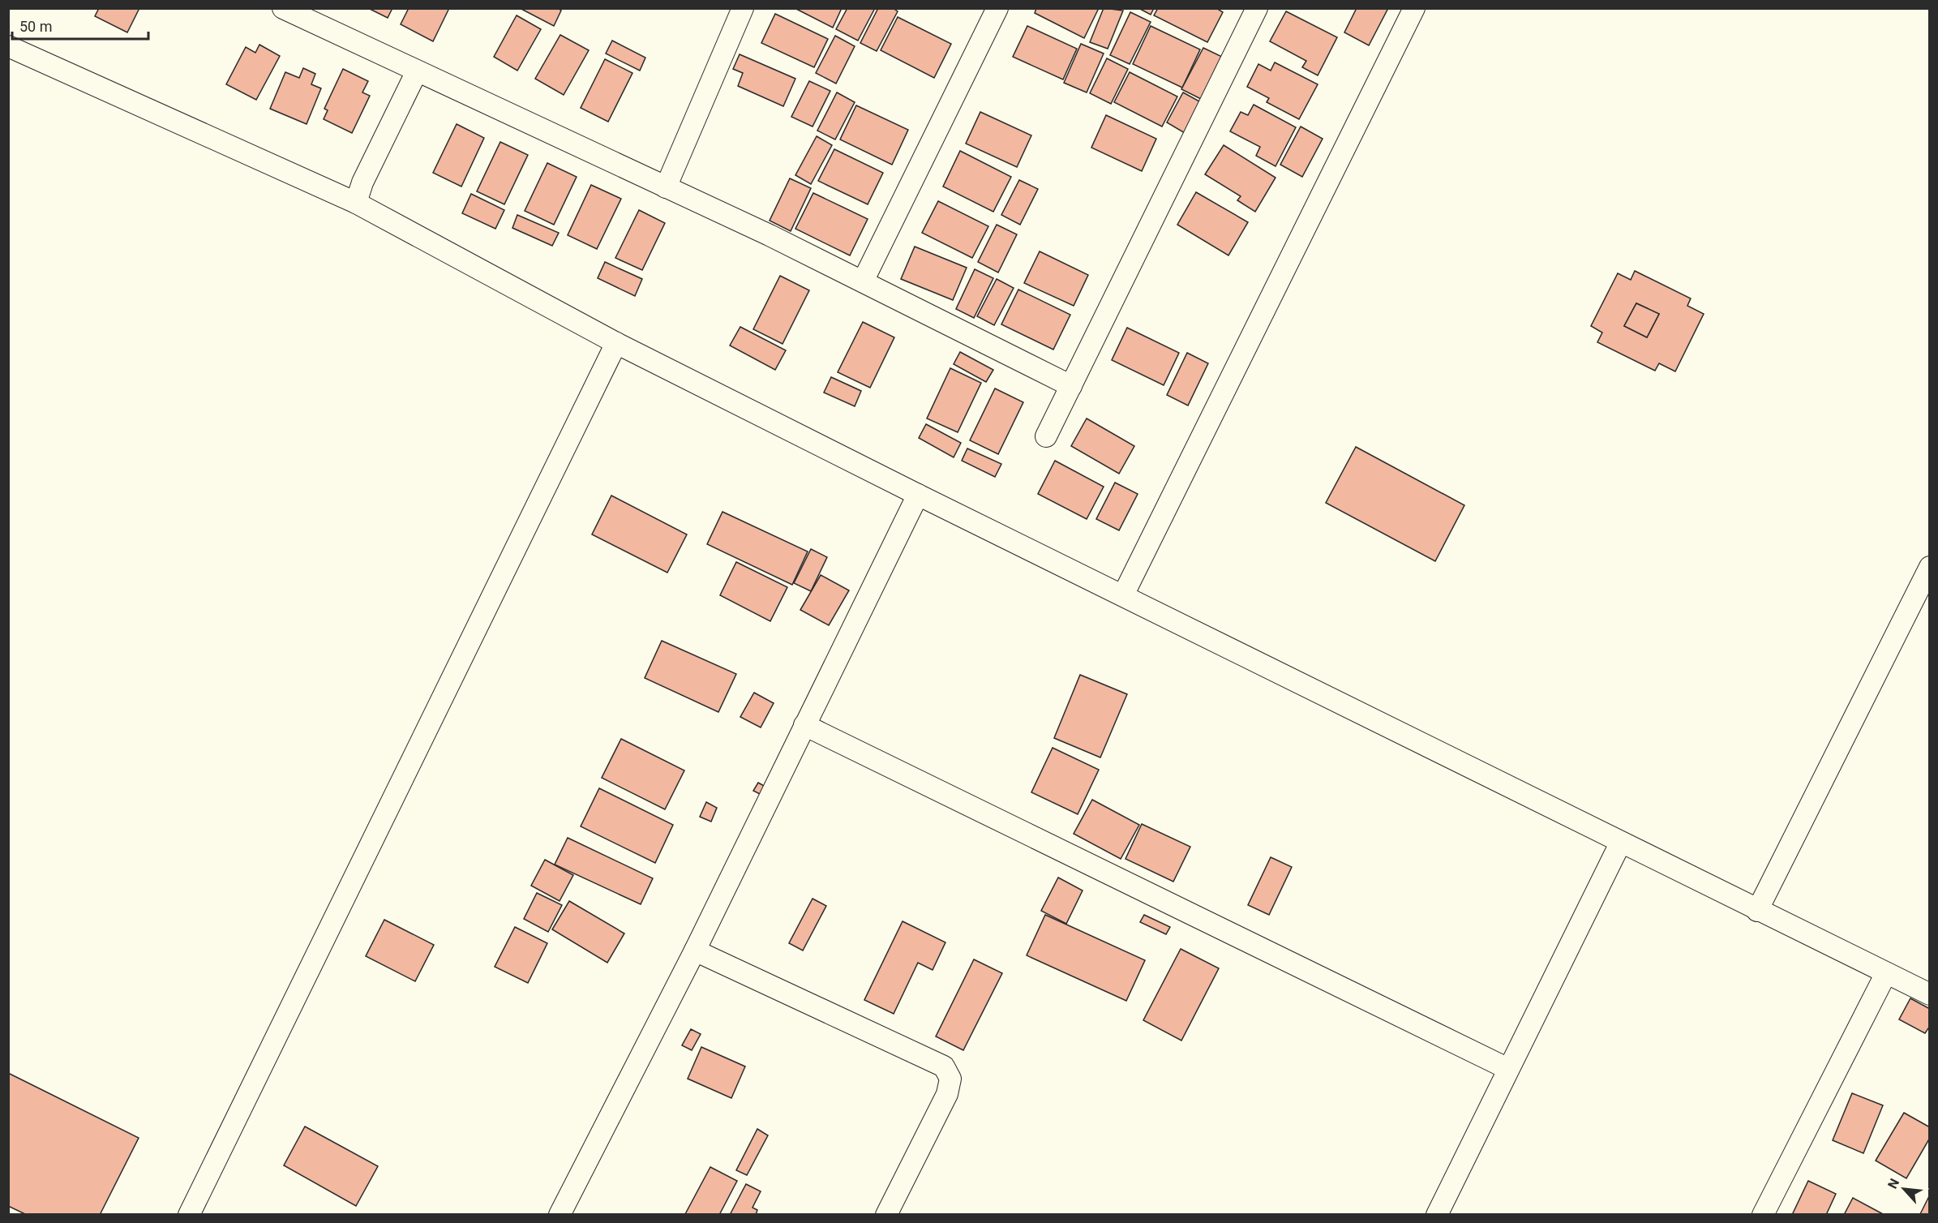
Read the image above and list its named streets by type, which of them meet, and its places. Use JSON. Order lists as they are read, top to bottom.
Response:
{
  "scale_bar": "50 m",
  "north": "top left"
}
